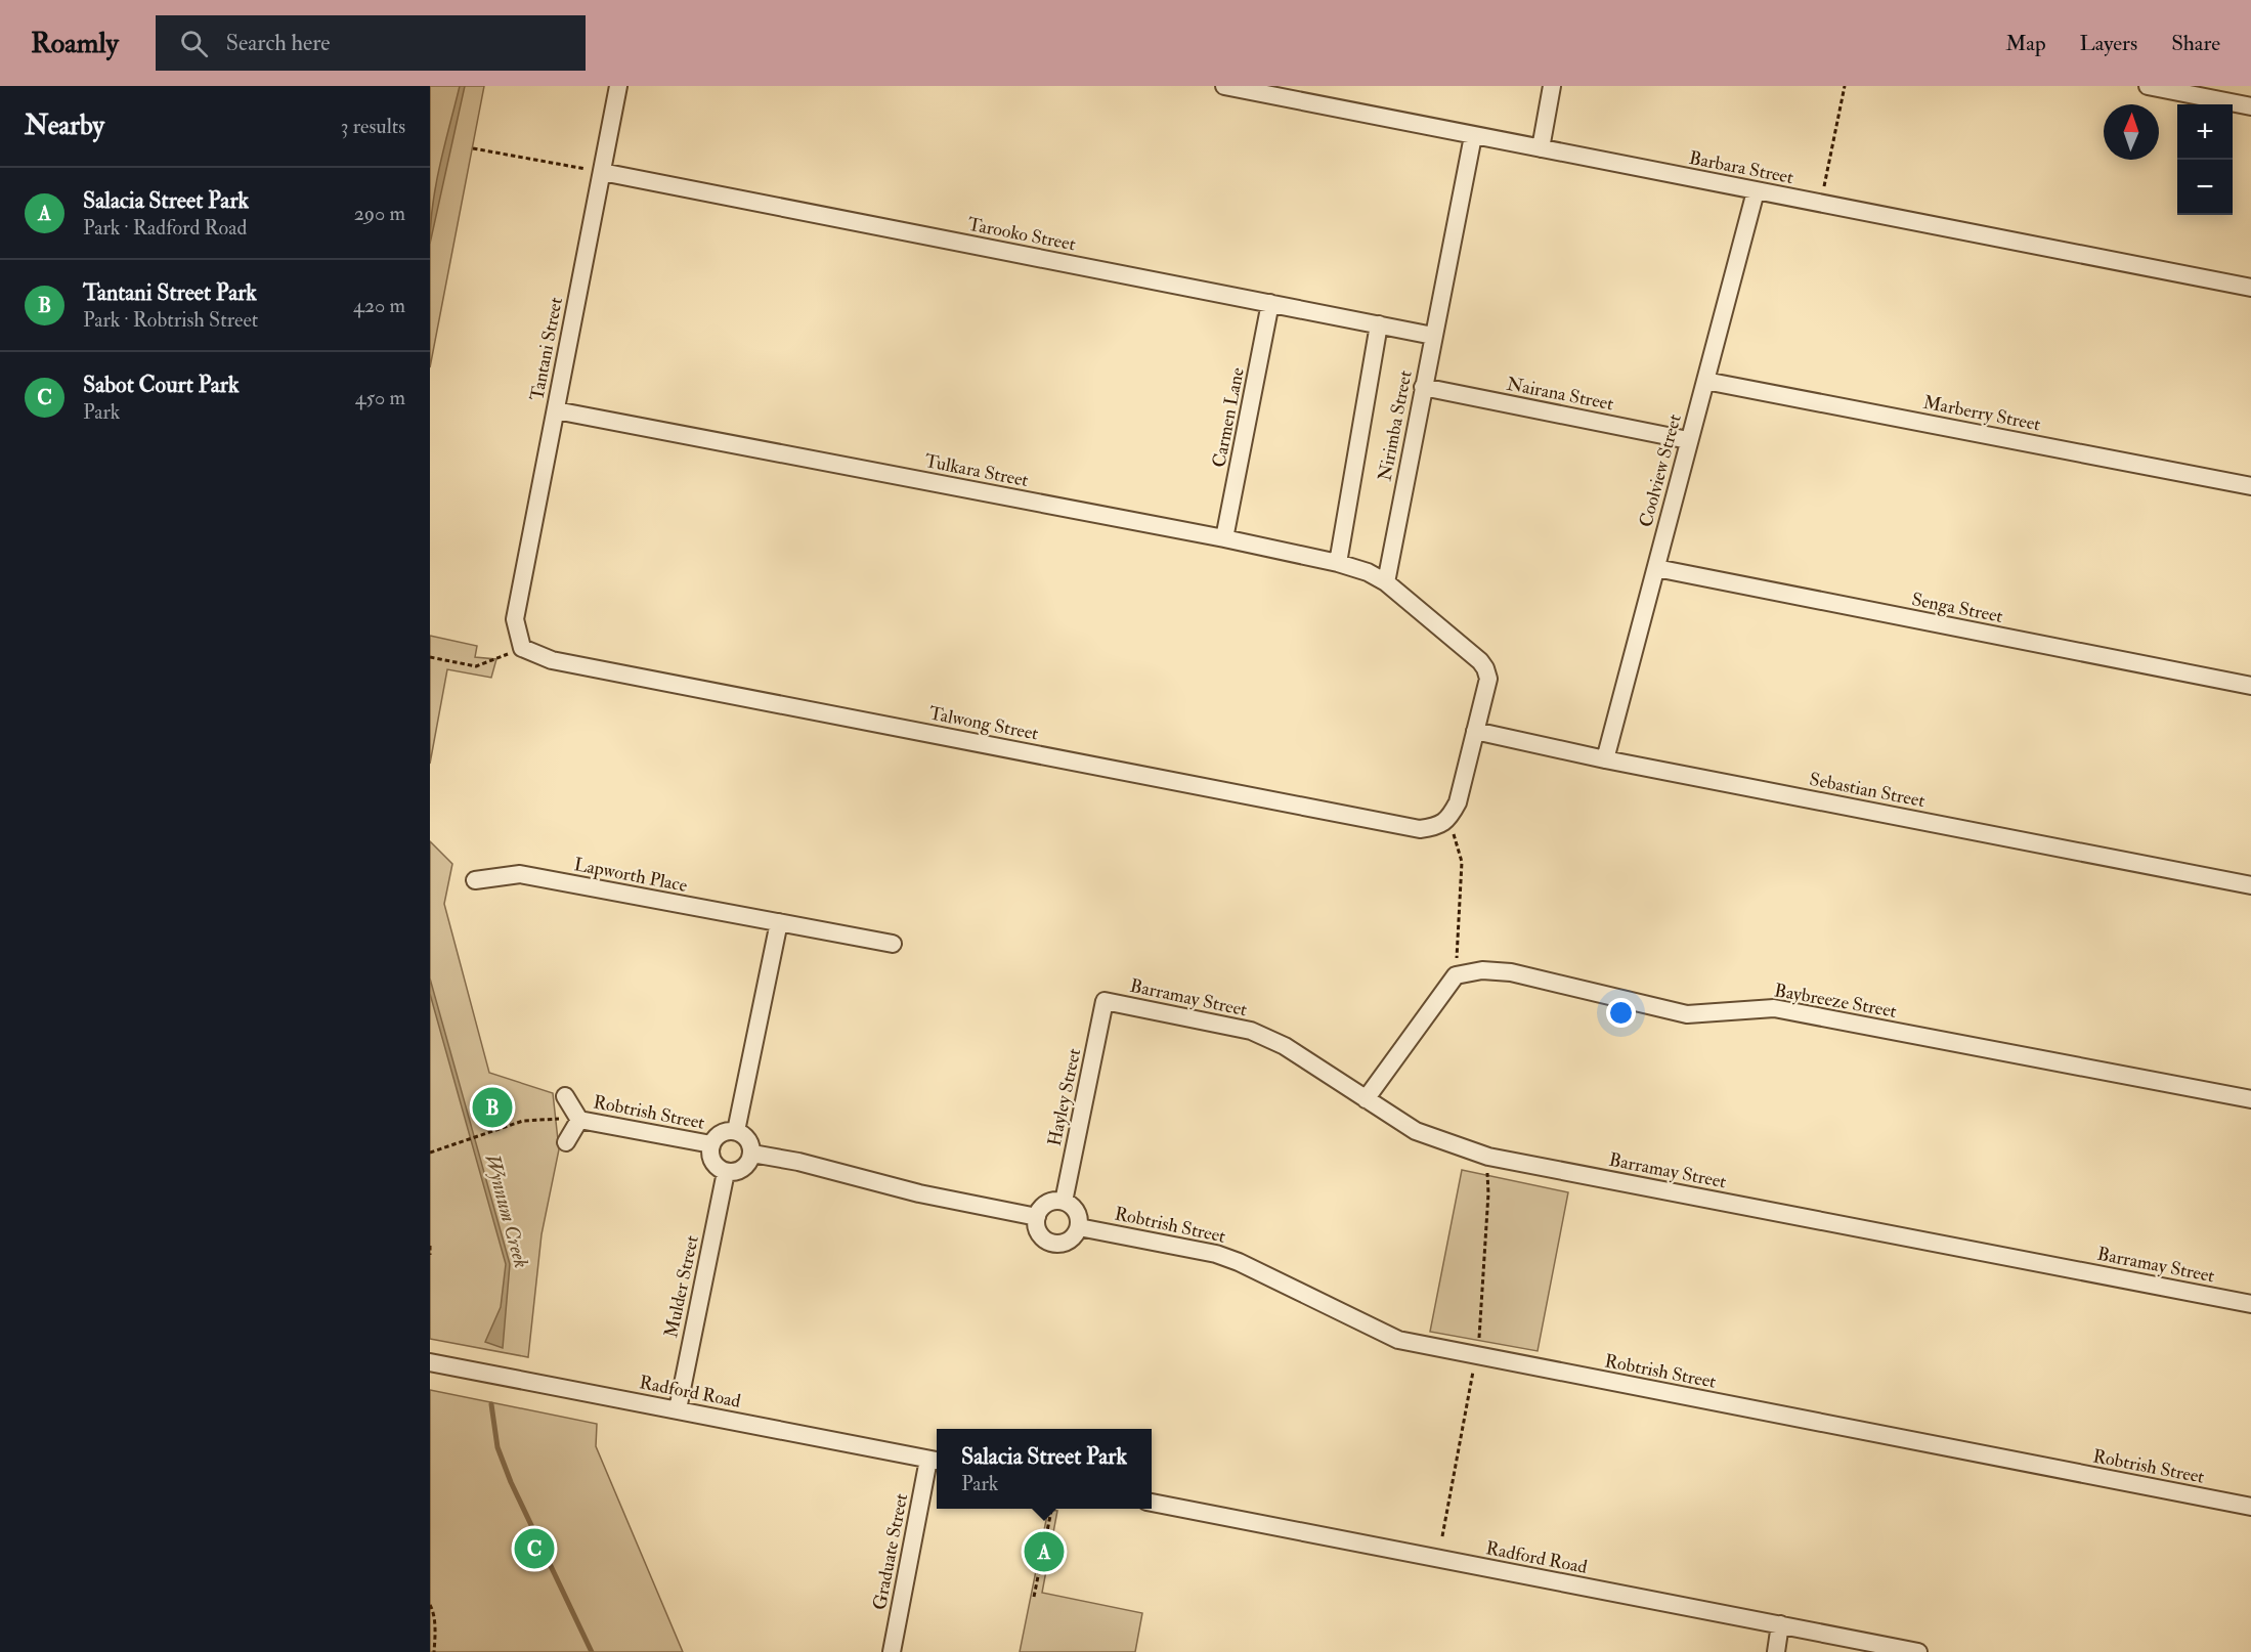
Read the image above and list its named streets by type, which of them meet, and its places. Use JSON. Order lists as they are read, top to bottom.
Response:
{
  "streets": {
    "street": [
      "Barbara Street",
      "Tarooko Street",
      "Tantani Street",
      "Nairana Street",
      "Marberry Street",
      "Carmen Lane",
      "Nirimba Street",
      "Tulkara Street",
      "Coolview Street",
      "Senga Street",
      "Talwong Street",
      "Sebastian Street",
      "Lapworth Place",
      "Barramay Street",
      "Baybreeze Street",
      "Hayley Street",
      "Robtrish Street",
      "Mulder Street",
      "Radford Road",
      "Graduate Street"
    ]
  },
  "crossings": [
    ["Barbara Street", "Nirimba Street"],
    ["Barbara Street", "Coolview Street"],
    ["Tarooko Street", "Tantani Street"],
    ["Tarooko Street", "Carmen Lane"],
    ["Tarooko Street", "Nirimba Street"],
    ["Tantani Street", "Tulkara Street"],
    ["Tantani Street", "Talwong Street"],
    ["Nairana Street", "Nirimba Street"],
    ["Nairana Street", "Coolview Street"],
    ["Marberry Street", "Coolview Street"],
    ["Carmen Lane", "Tulkara Street"],
    ["Nirimba Street", "Tulkara Street"],
    ["Coolview Street", "Senga Street"],
    ["Coolview Street", "Sebastian Street"],
    ["Barramay Street", "Hayley Street"],
    ["Hayley Street", "Robtrish Street"],
    ["Robtrish Street", "Mulder Street"],
    ["Mulder Street", "Radford Road"],
    ["Radford Road", "Graduate Street"]
  ],
  "water": ["Wynnum Creek"],
  "north": "top",
  "page": {
    "header": "Roamly",
    "search": "Search here",
    "nav": ["Map", "Layers", "Share"],
    "heading": ["Nearby", "3 results"],
    "map_buttons": ["+", "−"],
    "list": [
      {
        "mark": "A",
        "name": "Salacia Street Park",
        "note": "Park · Radford Road",
        "value": "290 m"
      },
      {
        "mark": "B",
        "name": "Tantani Street Park",
        "note": "Park · Robtrish Street",
        "value": "420 m"
      },
      {
        "mark": "C",
        "name": "Sabot Court Park",
        "note": "Park",
        "value": "450 m"
      }
    ],
    "pins": ["B", "C", "A"],
    "popup": ["Salacia Street Park", "Park"]
  }
}
